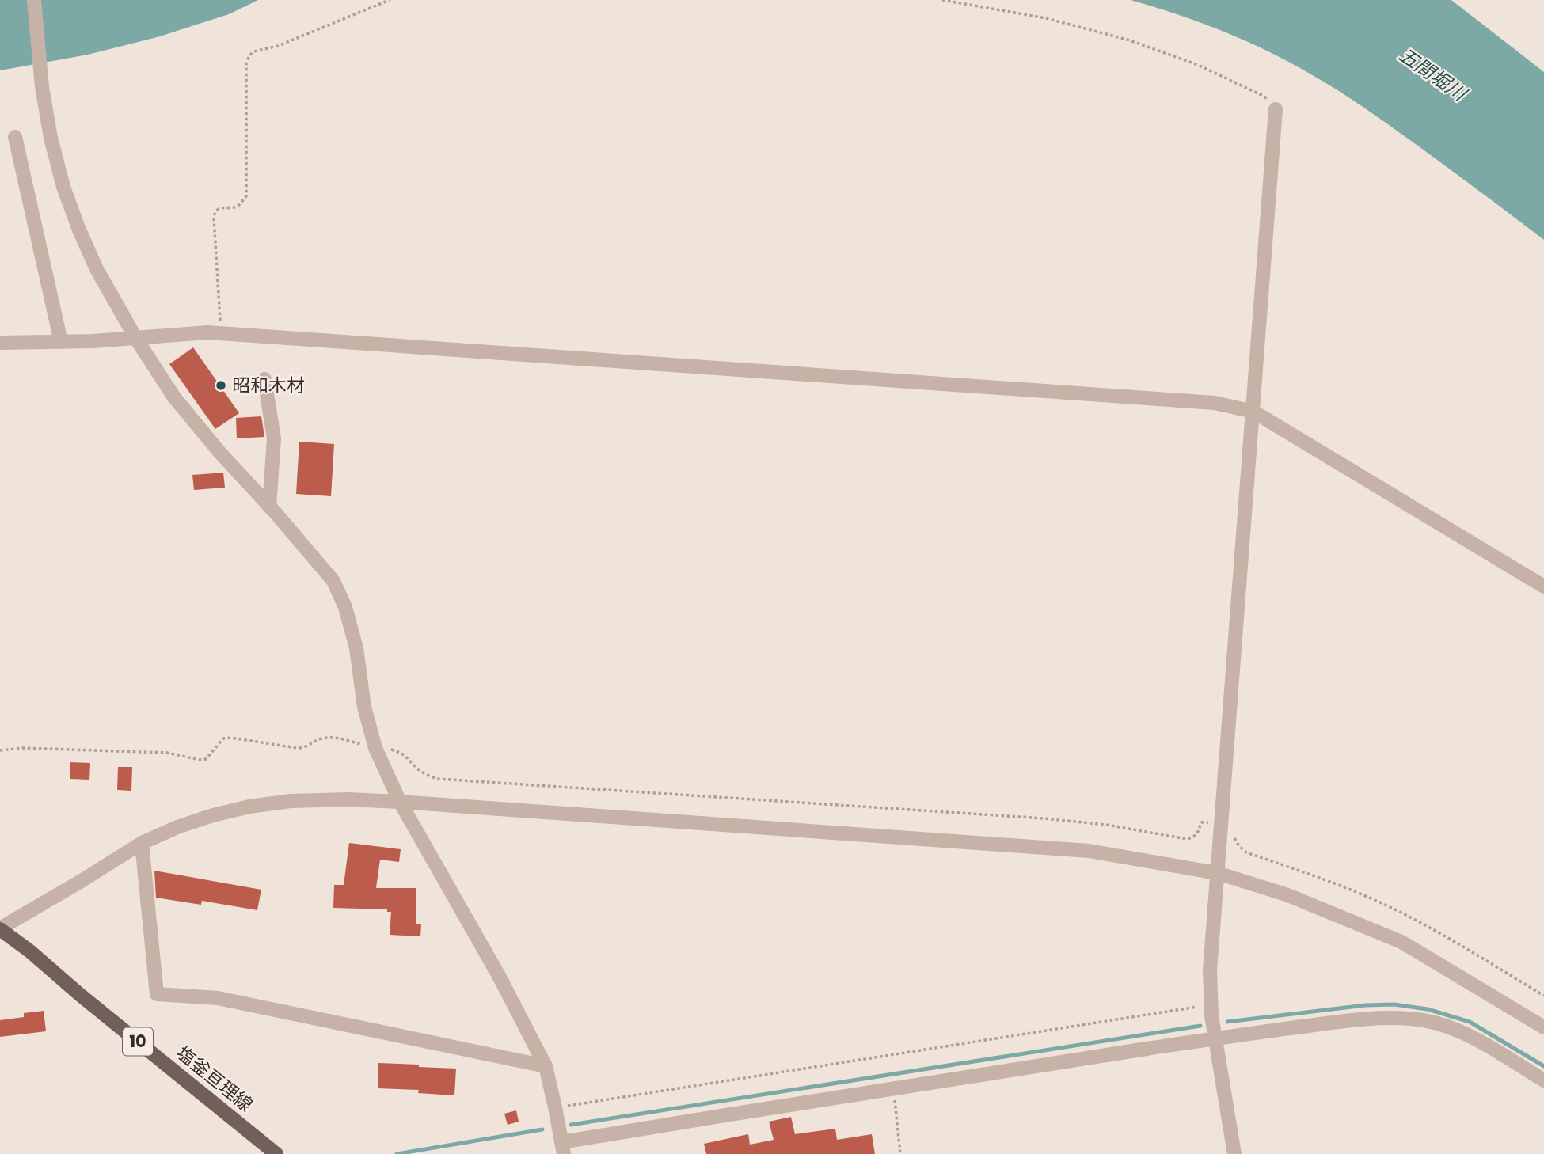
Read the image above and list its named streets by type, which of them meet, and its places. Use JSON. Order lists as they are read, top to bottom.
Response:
{
  "streets": {
    "main road": ["10", "塩釜亘理線"]
  },
  "water": ["五間堀川"],
  "places": ["昭和木材"]
}
